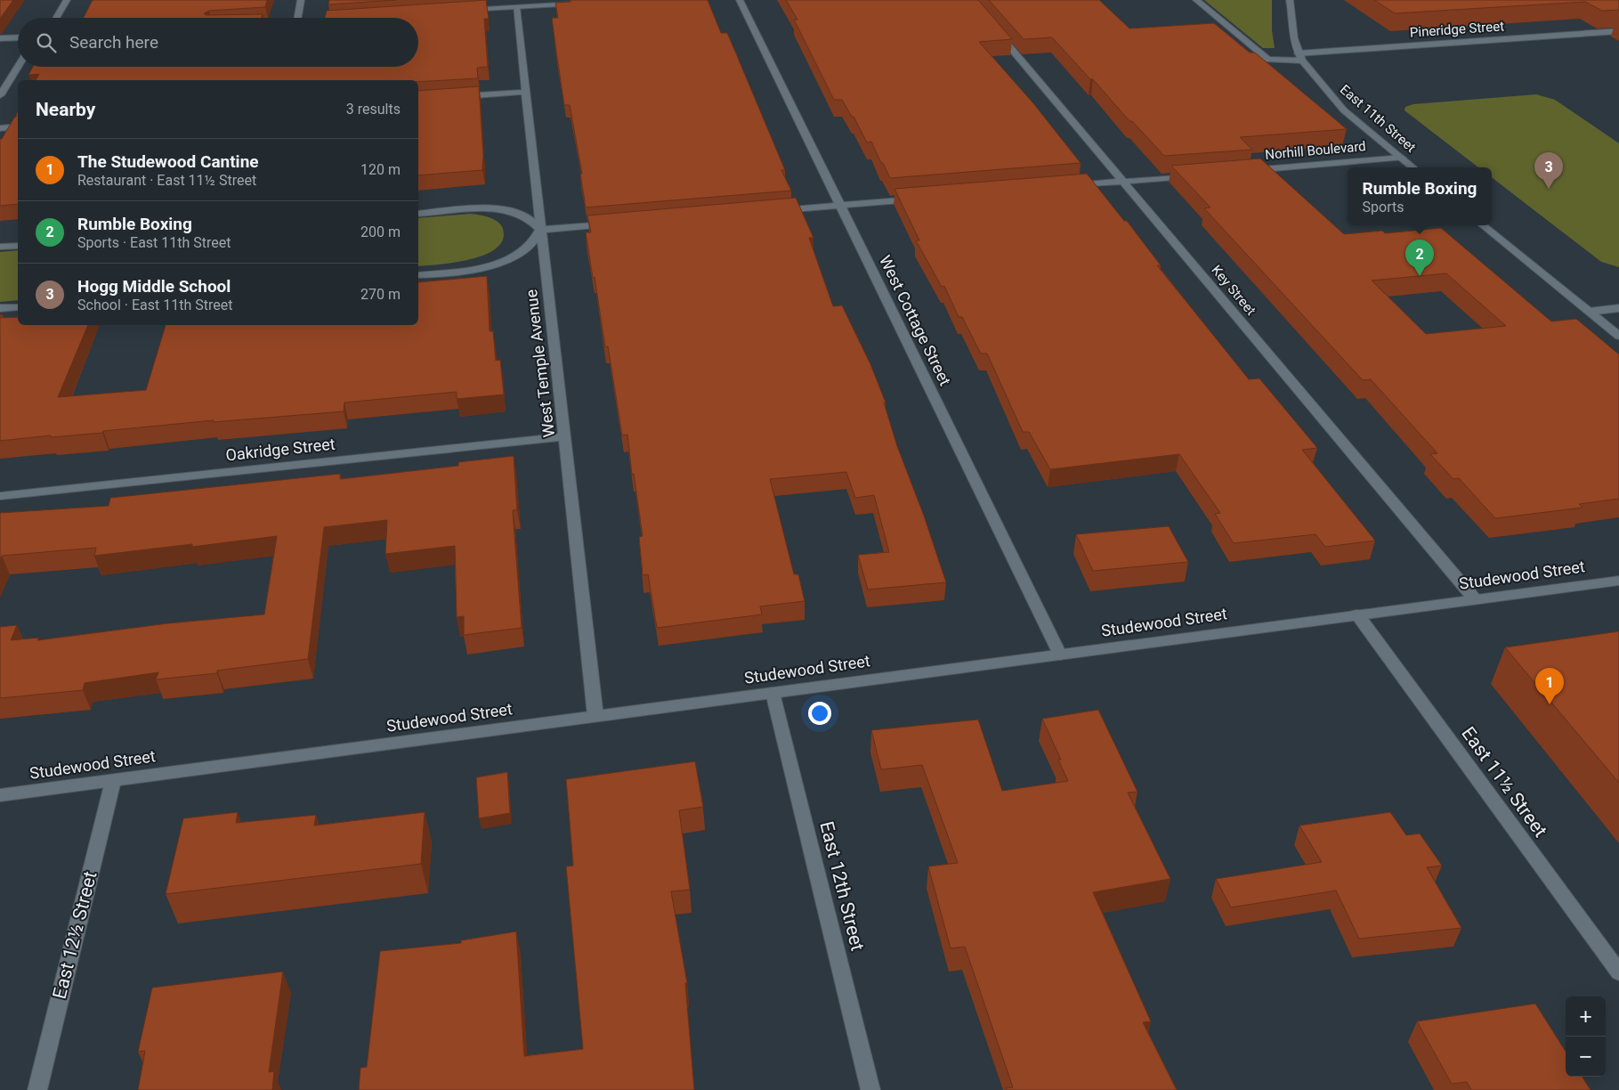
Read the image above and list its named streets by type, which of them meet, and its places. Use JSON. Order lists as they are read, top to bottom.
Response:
{
  "streets": {
    "street": [
      "Pineridge Street",
      "East 11th Street",
      "Norhill Boulevard",
      "Key Street",
      "West Cottage Street",
      "West Temple Avenue",
      "Oakridge Street",
      "Studewood Street",
      "East 11½ Street",
      "East 12th Street",
      "East 12½ Street"
    ]
  },
  "crossings": [
    ["Pineridge Street", "East 11th Street"],
    ["East 11th Street", "Norhill Boulevard"],
    ["Key Street", "Studewood Street"],
    ["West Cottage Street", "Studewood Street"],
    ["West Temple Avenue", "Oakridge Street"],
    ["West Temple Avenue", "Studewood Street"],
    ["Studewood Street", "East 11½ Street"],
    ["Studewood Street", "East 12th Street"],
    ["Studewood Street", "East 12½ Street"]
  ],
  "page": {
    "search": "Search here",
    "heading": ["Nearby", "3 results"],
    "list": [
      {
        "mark": "1",
        "name": "The Studewood Cantine",
        "note": "Restaurant · East 11½ Street",
        "value": "120 m"
      },
      {
        "mark": "2",
        "name": "Rumble Boxing",
        "note": "Sports · East 11th Street",
        "value": "200 m"
      },
      {
        "mark": "3",
        "name": "Hogg Middle School",
        "note": "School · East 11th Street",
        "value": "270 m"
      }
    ],
    "pins": ["3", "2", "1"],
    "popup": ["Rumble Boxing", "Sports"],
    "map_buttons": ["+", "−"]
  }
}
